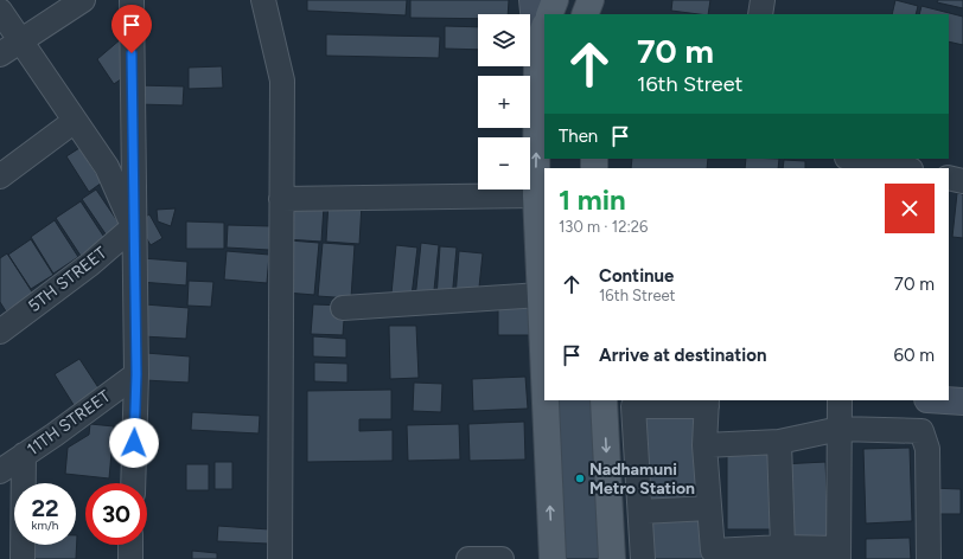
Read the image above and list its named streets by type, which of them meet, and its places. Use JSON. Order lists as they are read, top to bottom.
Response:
{
  "streets": {
    "street": ["5TH STREET", "11TH STREET"]
  },
  "places": ["Nadhamuni Metro Station"],
  "page": {
    "map_buttons": ["+", "−"],
    "turn": ["70 m", "16th Street"],
    "then": "Then",
    "heading": ["1 min", "130 m · 12:26"],
    "list": [
      {
        "name": "Continue",
        "note": "16th Street",
        "value": "70 m"
      },
      {
        "name": "Arrive at destination",
        "value": "60 m"
      }
    ],
    "speed": "22 km/h",
    "limit": "30"
  }
}
